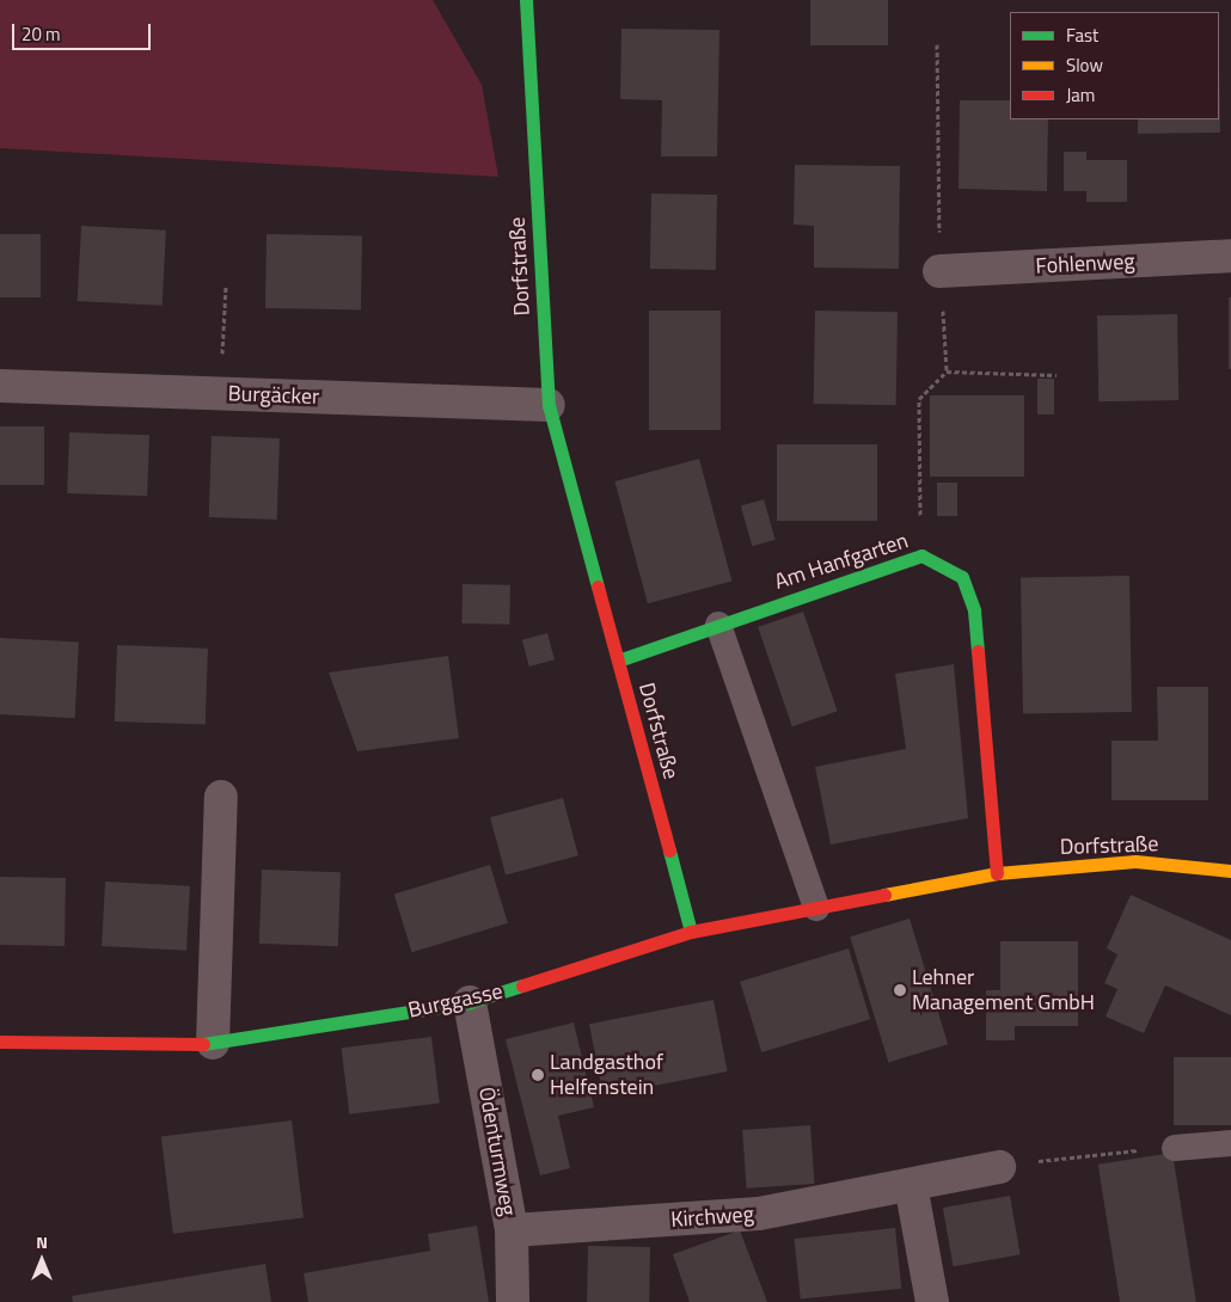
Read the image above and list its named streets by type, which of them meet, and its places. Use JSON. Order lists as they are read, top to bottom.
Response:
{
  "streets": {
    "street": [
      "Fohlenweg",
      "Dorfstraße",
      "Burgäcker",
      "Am Hanfgarten",
      "Burggasse",
      "Ödenturmweg",
      "Kirchweg"
    ]
  },
  "crossings": [
    ["Dorfstraße", "Burgäcker"],
    ["Dorfstraße", "Am Hanfgarten"],
    ["Dorfstraße", "Burggasse"],
    ["Burggasse", "Ödenturmweg"],
    ["Ödenturmweg", "Kirchweg"]
  ],
  "places": ["Lehner Management GmbH", "Landgasthof Helfenstein"],
  "legend": ["Fast", "Slow", "Jam"],
  "scale_bar": "20 m",
  "north": "top"
}
